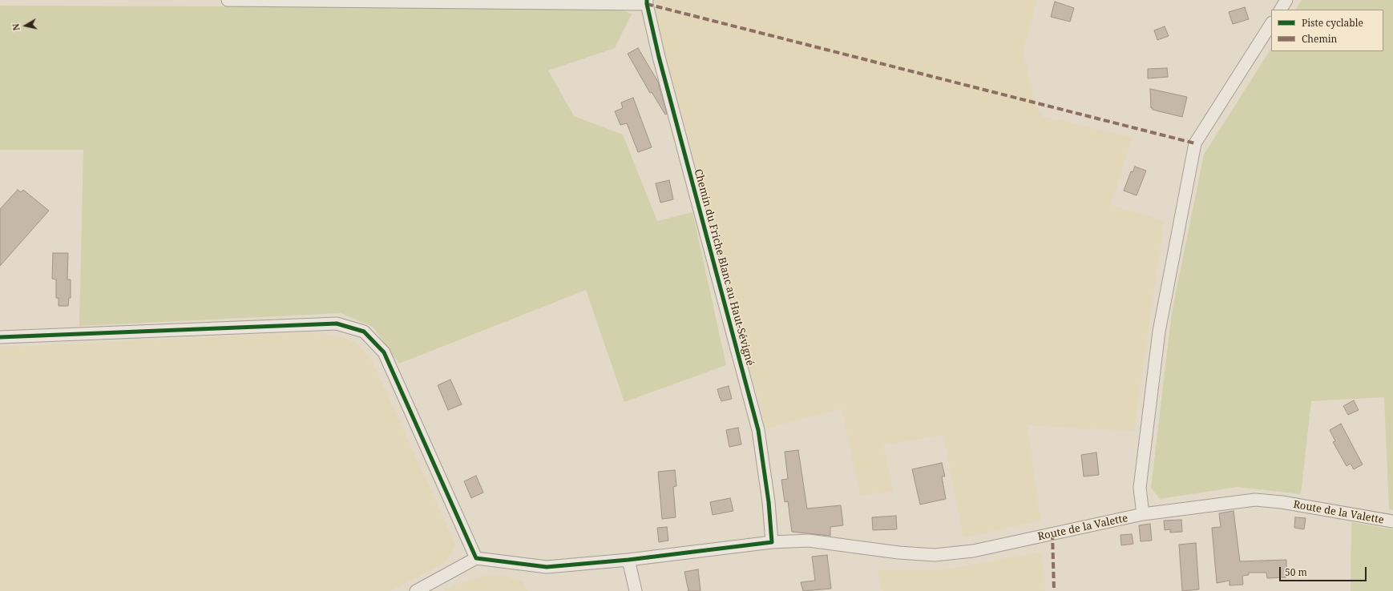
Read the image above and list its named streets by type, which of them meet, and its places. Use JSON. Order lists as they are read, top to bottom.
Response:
{
  "streets": {
    "street": ["Chemin du Friche Blanc au Haut-Sévigné", "Route de la Valette"]
  },
  "crossings": [
    ["Chemin du Friche Blanc au Haut-Sévigné", "Route de la Valette"]
  ],
  "legend": ["Piste cyclable", "Chemin"],
  "scale_bar": "50 m",
  "north": "left"
}
